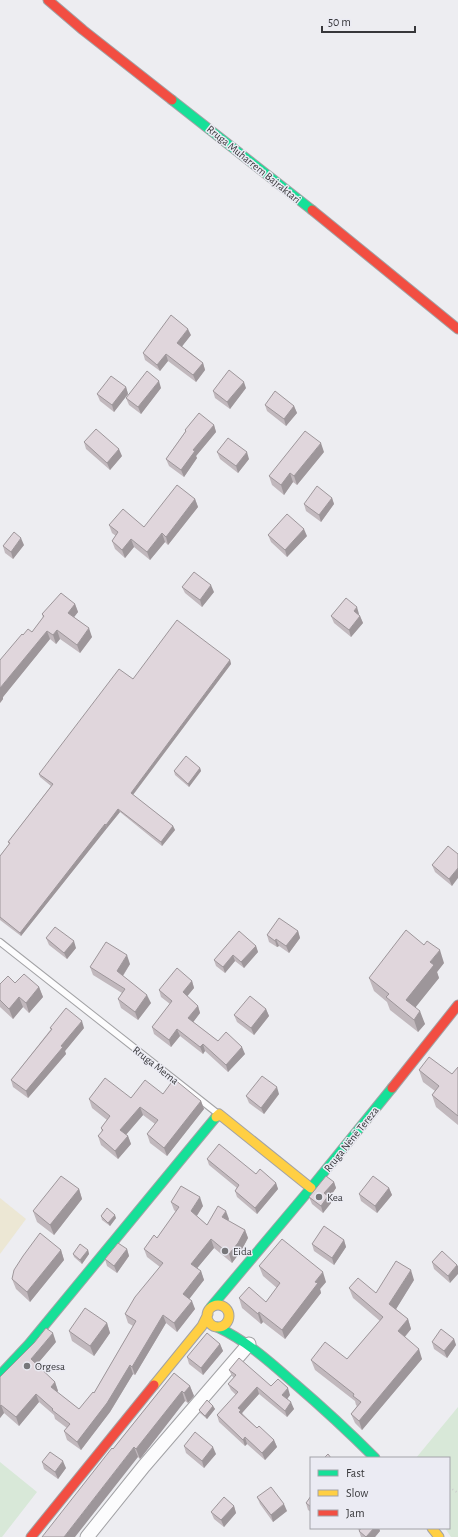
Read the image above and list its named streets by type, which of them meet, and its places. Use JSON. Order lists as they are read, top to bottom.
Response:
{
  "streets": {
    "street": ["Rruga Muharrem Bajraktari", "Rruga Mema", "Rruga Nënë Tereza"]
  },
  "crossings": [
    ["Rruga Mema", "Rruga Nënë Tereza"]
  ],
  "places": ["Kea", "Eida", "Orgesa"],
  "legend": ["Fast", "Slow", "Jam"],
  "scale_bar": "50 m"
}
